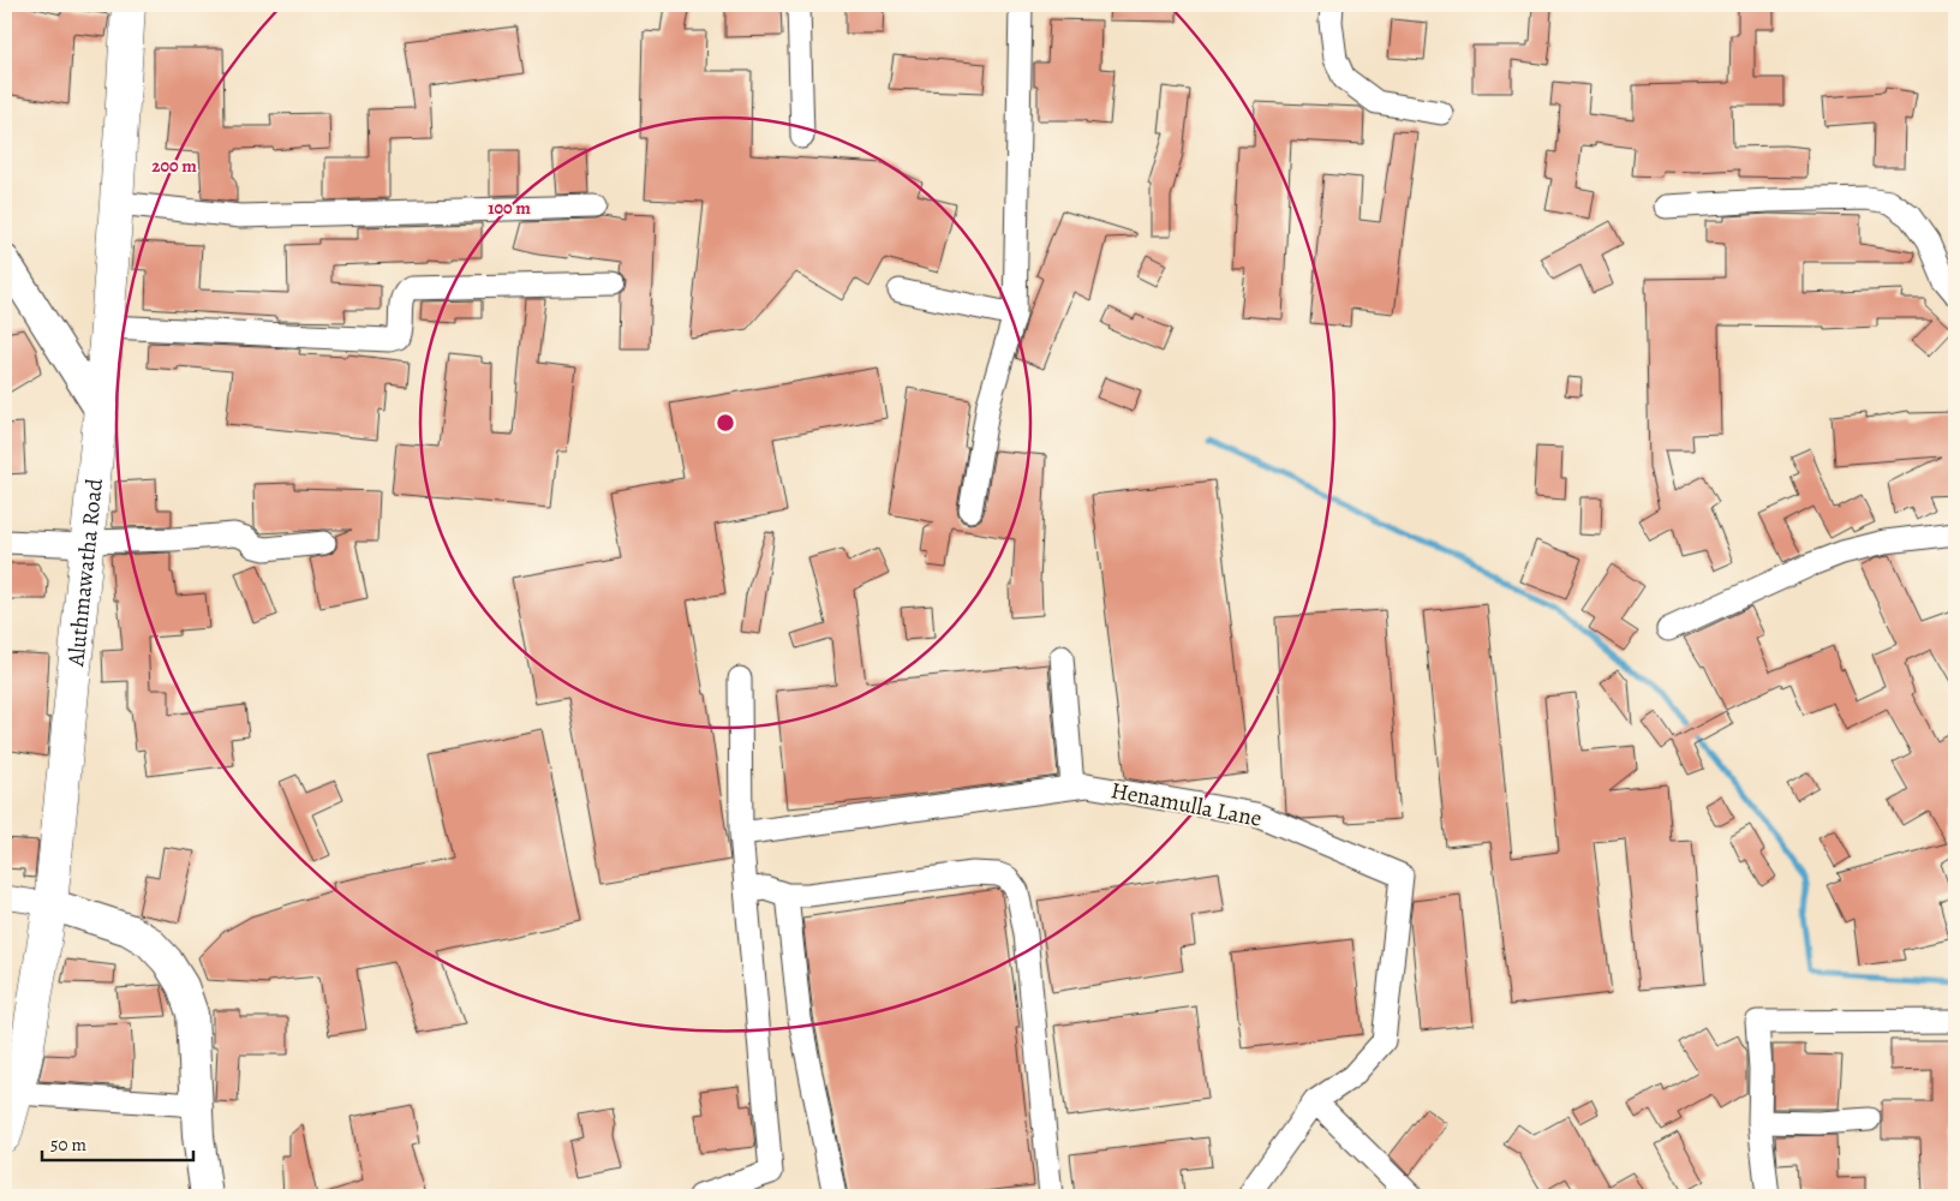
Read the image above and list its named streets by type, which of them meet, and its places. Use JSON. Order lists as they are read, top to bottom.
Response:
{
  "streets": {
    "main road": ["Aluthmawatha Road"],
    "street": ["Henamulla Lane"]
  },
  "scale_bar": "50 m",
  "rings": ["200 m", "100 m"]
}
